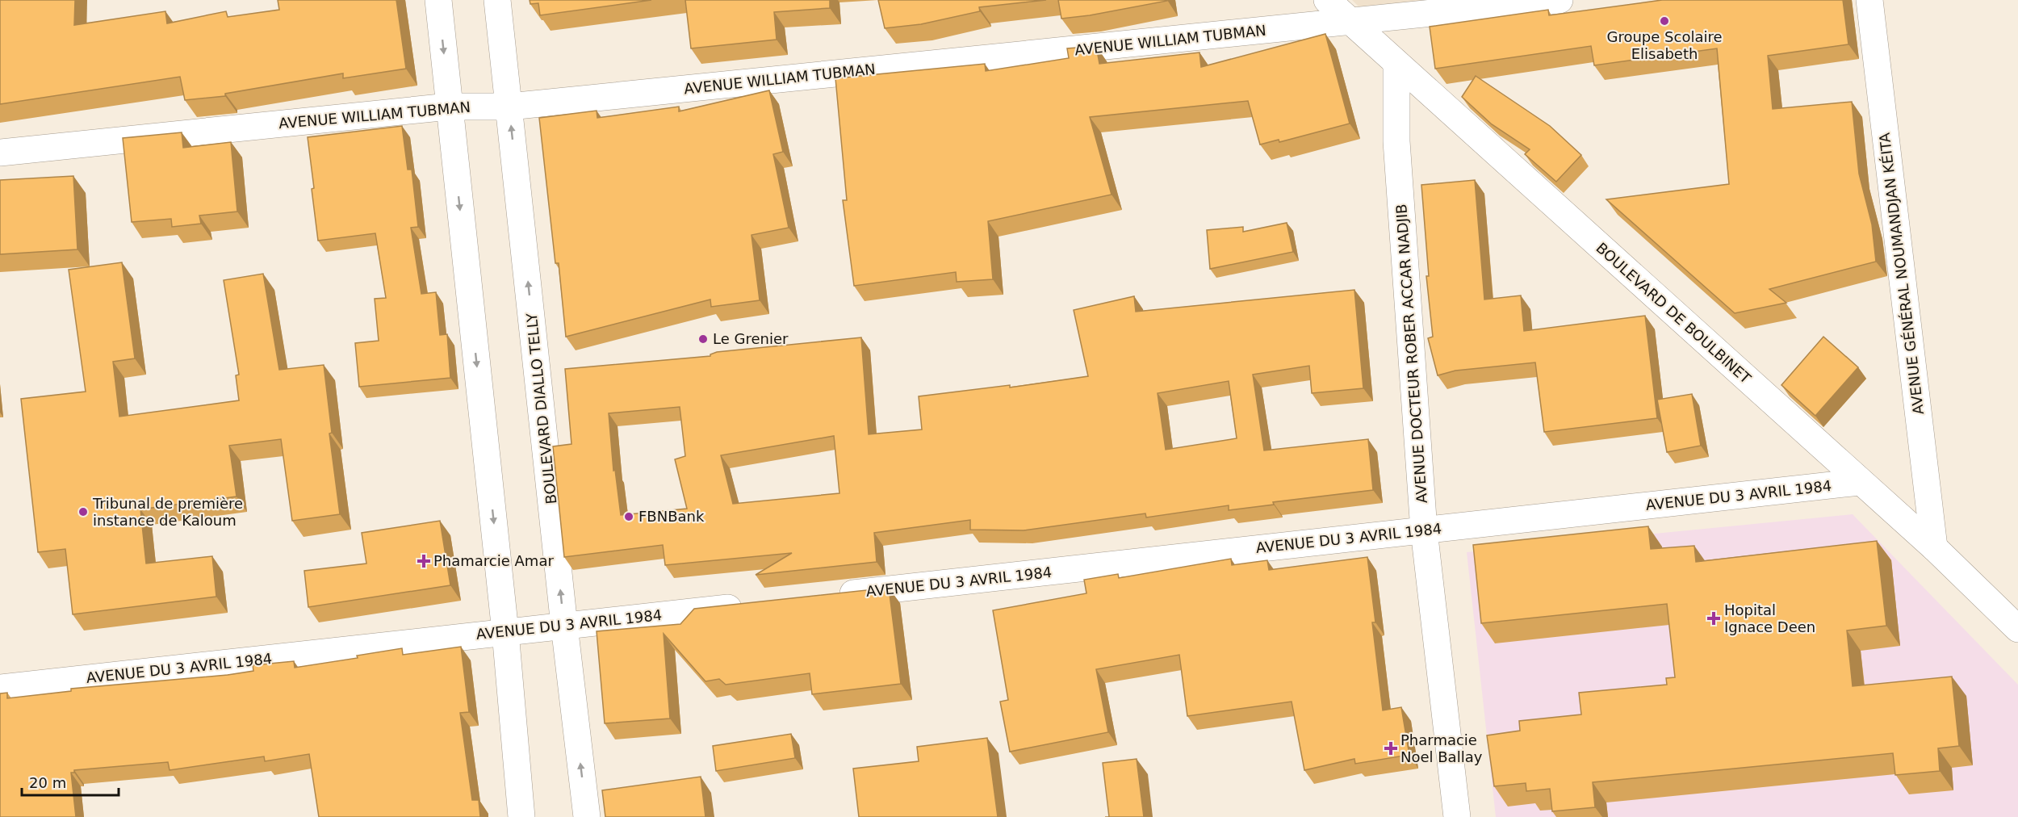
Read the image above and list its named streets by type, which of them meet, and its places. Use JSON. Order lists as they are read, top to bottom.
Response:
{
  "streets": {
    "street": [
      "AVENUE WILLIAM TUBMAN",
      "AVENUE GÉNÉRAL NOUMANDJAN KÉITA",
      "BOULEVARD DE BOULBINET",
      "AVENUE DOCTEUR ROBER ACCAR NADJIB",
      "BOULEVARD DIALLO TELLY",
      "AVENUE DU 3 AVRIL 1984"
    ]
  },
  "crossings": [
    ["AVENUE WILLIAM TUBMAN", "BOULEVARD DE BOULBINET"],
    ["AVENUE WILLIAM TUBMAN", "BOULEVARD DIALLO TELLY"],
    ["AVENUE GÉNÉRAL NOUMANDJAN KÉITA", "BOULEVARD DE BOULBINET"],
    ["BOULEVARD DE BOULBINET", "AVENUE DOCTEUR ROBER ACCAR NADJIB"],
    ["BOULEVARD DE BOULBINET", "AVENUE DU 3 AVRIL 1984"],
    ["AVENUE DOCTEUR ROBER ACCAR NADJIB", "AVENUE DU 3 AVRIL 1984"],
    ["BOULEVARD DIALLO TELLY", "AVENUE DU 3 AVRIL 1984"]
  ],
  "places": {
    "other": [
      "Groupe Scolaire Elisabeth",
      "Le Grenier",
      "Tribunal de première instance de Kaloum",
      "FBNBank"
    ],
    "health": ["Phamarcie Amar", "Hopital Ignace Deen", "Pharmacie Noel Ballay"]
  },
  "scale_bar": "20 m"
}
